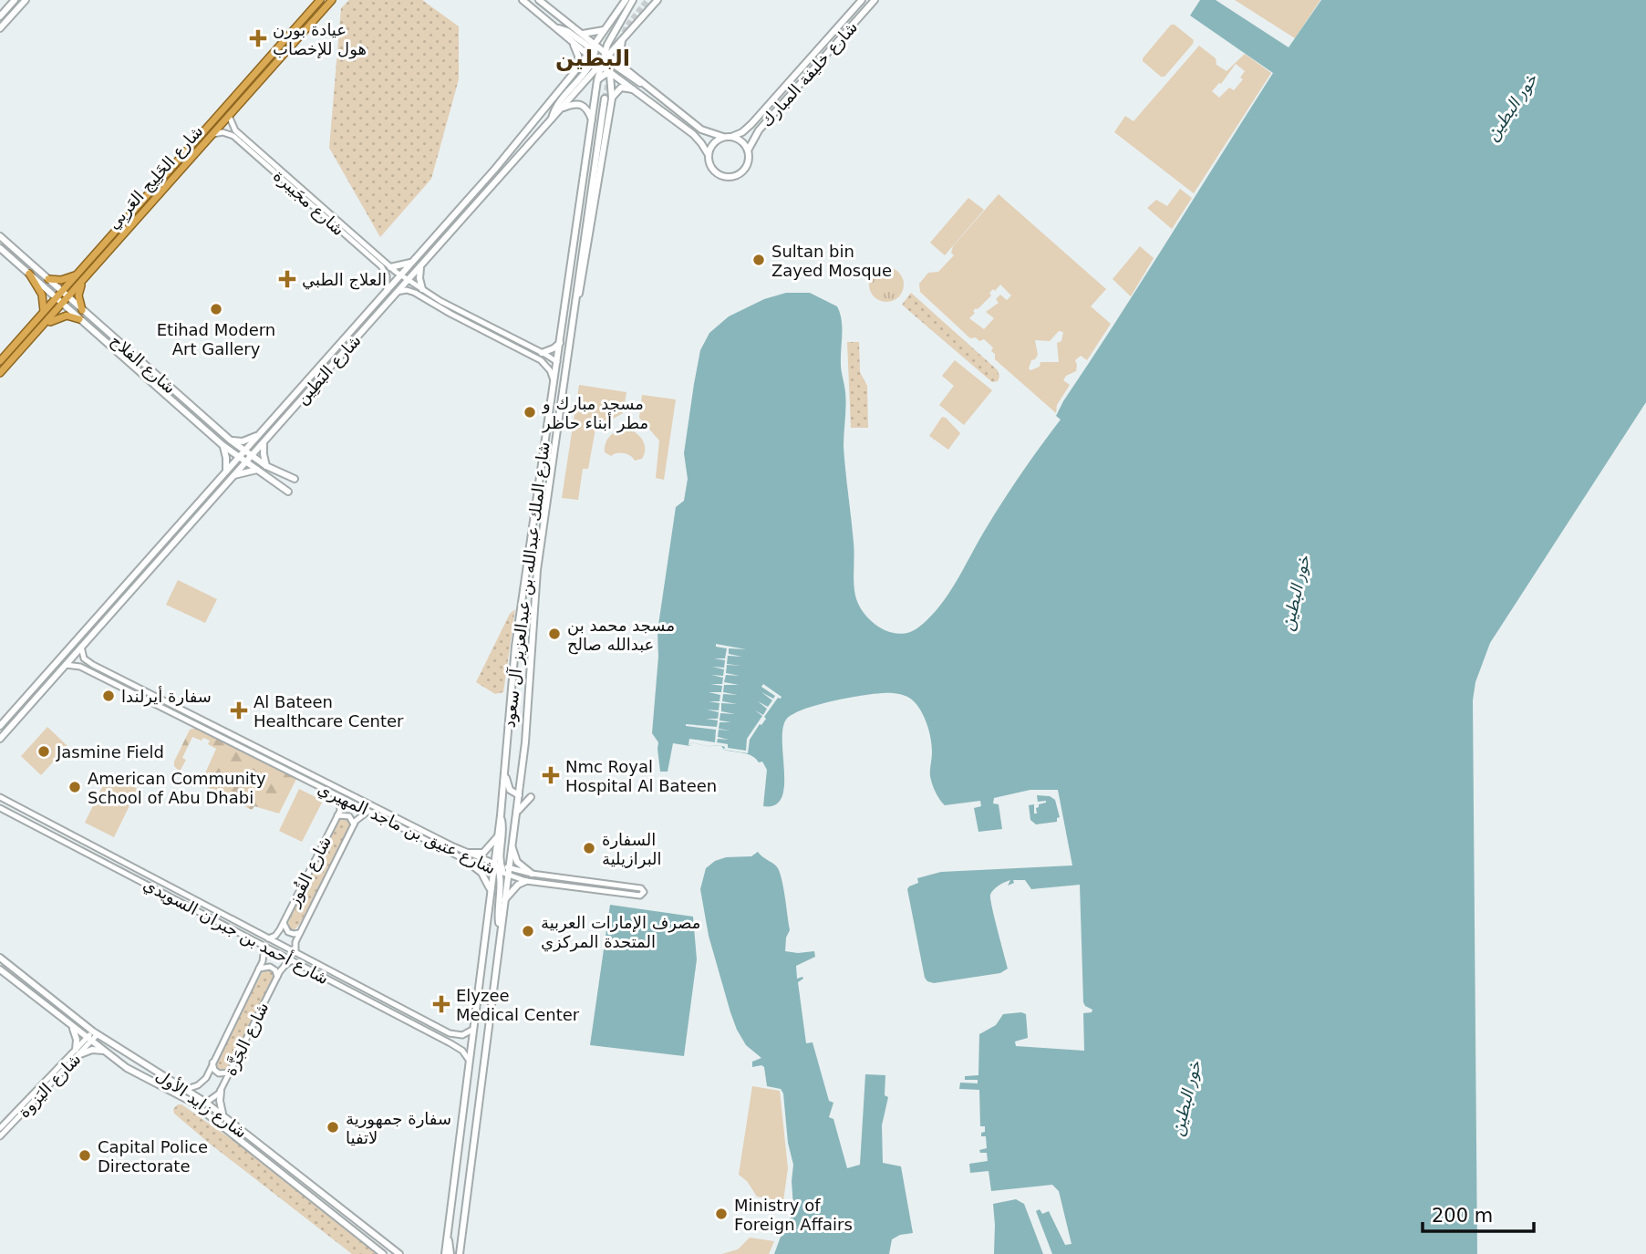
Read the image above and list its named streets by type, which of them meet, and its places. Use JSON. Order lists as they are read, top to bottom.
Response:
{
  "streets": {
    "highway": ["شارع الخَلِيج العَربِي"],
    "main road": [
      "شارع خليفة المبارك",
      "شارع الفلاح",
      "شارع البَطِين",
      "شارع الملك عبدالله بن عبدالعزيز آل سعود",
      "شارع زايد الأول"
    ],
    "street": [
      "شارع مجَيبرة",
      "شارع عتيق بن ماجد المهيري",
      "شارع القُوز",
      "شارع أحمد بن جبران السويدي",
      "شارع الجَزَّة",
      "شارع اليَزوة"
    ]
  },
  "crossings": [
    ["شارع الخَلِيج العَربِي", "شارع مجَيبرة"],
    ["شارع الخَلِيج العَربِي", "شارع الفلاح"],
    ["شارع مجَيبرة", "شارع البَطِين"],
    ["شارع الفلاح", "شارع البَطِين"],
    ["شارع البَطِين", "شارع الملك عبدالله بن عبدالعزيز آل سعود"],
    ["شارع البَطِين", "شارع عتيق بن ماجد المهيري"],
    ["شارع الملك عبدالله بن عبدالعزيز آل سعود", "شارع عتيق بن ماجد المهيري"],
    ["شارع عتيق بن ماجد المهيري", "شارع القُوز"],
    ["شارع القُوز", "شارع أحمد بن جبران السويدي"],
    ["شارع أحمد بن جبران السويدي", "شارع الجَزَّة"],
    ["شارع الجَزَّة", "شارع زايد الأول"],
    ["شارع اليَزوة", "شارع زايد الأول"]
  ],
  "districts": ["البطين"],
  "water": ["خور البطين"],
  "places": {
    "health": [
      "عيادة بورن هول للإخصاب",
      "العلاج الطبي",
      "Al Bateen Healthcare Center",
      "Nmc Royal Hospital Al Bateen",
      "Elyzee Medical Center"
    ],
    "other": [
      "Sultan bin Zayed Mosque",
      "Etihad Modern Art Gallery",
      "مسجد مبارك و مطر أبناء حاظر",
      "مسجد محمد بن عبدالله صالح",
      "سفارة أيرلندا",
      "Jasmine Field",
      "American Community School of Abu Dhabi",
      "السفارة البرازيلية",
      "مصرف الإمارات العربية المتحدة المركزي",
      "سفارة جمهورية لاتفيا",
      "Capital Police Directorate",
      "Ministry of Foreign Affairs"
    ]
  },
  "scale_bar": "200 m"
}
